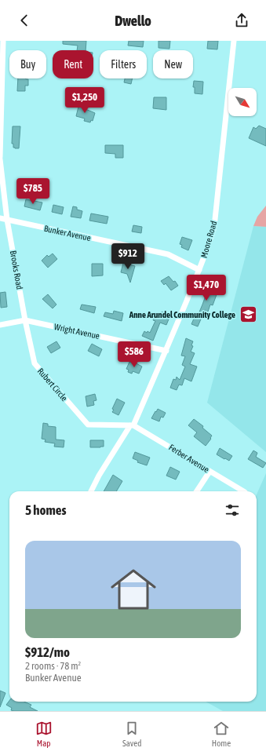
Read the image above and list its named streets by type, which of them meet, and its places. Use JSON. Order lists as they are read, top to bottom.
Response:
{
  "streets": {
    "street": [
      "Bunker Avenue",
      "Moore Road",
      "Brooks Road",
      "Wright Avenue",
      "Rubert Circle",
      "Ferber Avenue"
    ]
  },
  "crossings": [
    ["Bunker Avenue", "Moore Road"],
    ["Bunker Avenue", "Brooks Road"],
    ["Moore Road", "Wright Avenue"],
    ["Moore Road", "Rubert Circle"],
    ["Moore Road", "Ferber Avenue"],
    ["Brooks Road", "Wright Avenue"],
    ["Brooks Road", "Rubert Circle"],
    ["Wright Avenue", "Rubert Circle"],
    ["Rubert Circle", "Ferber Avenue"]
  ],
  "places": {
    "school or university": ["Anne Arundel Community College"]
  },
  "north": "bottom right",
  "page": {
    "header": "Dwello",
    "chip": [
      "Buy",
      "Rent",
      "Filters",
      "New"
    ],
    "price": [
      "$1,250",
      "$785",
      "$912",
      "$1,470",
      "$586"
    ],
    "heading": "5 homes",
    "list": [
      {
        "name": "$912/mo",
        "note": "2 rooms · 78 m² · Bunker Avenue"
      }
    ],
    "tabs": ["Map", "Saved", "Home"]
  }
}
